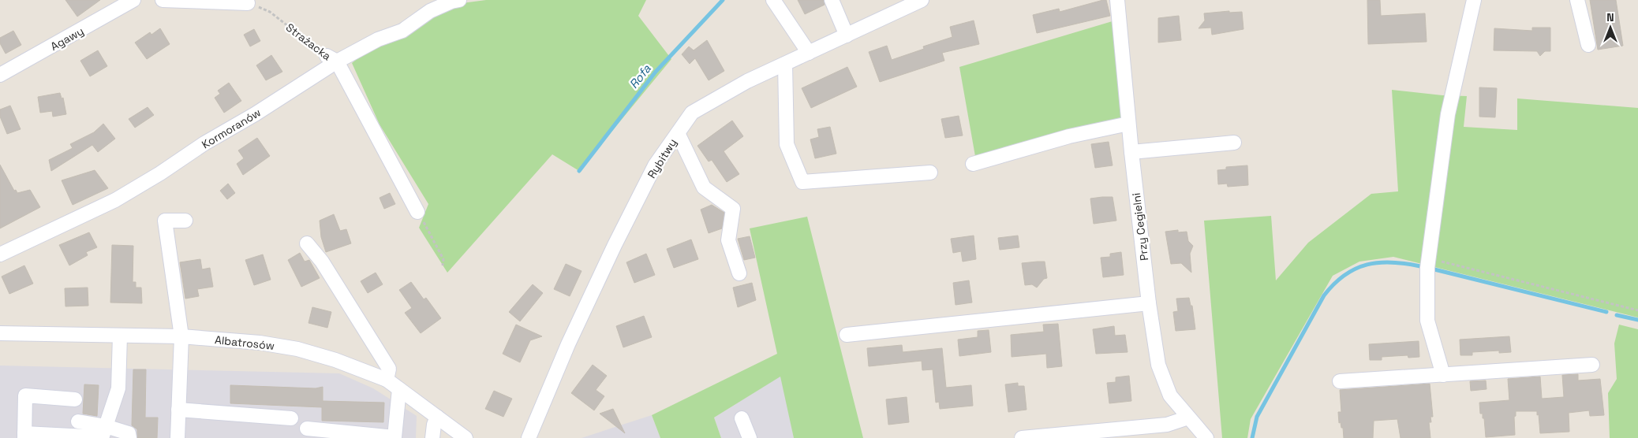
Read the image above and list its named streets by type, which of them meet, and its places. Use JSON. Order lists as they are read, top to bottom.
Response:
{
  "streets": {
    "street": [
      "Agawy",
      "Strażacka",
      "Kormoranów",
      "Rybitwy",
      "Przy Cegielni",
      "Albatrosów"
    ]
  },
  "crossings": [
    ["Strażacka", "Kormoranów"]
  ],
  "water": ["Rofa"],
  "north": "top"
}
